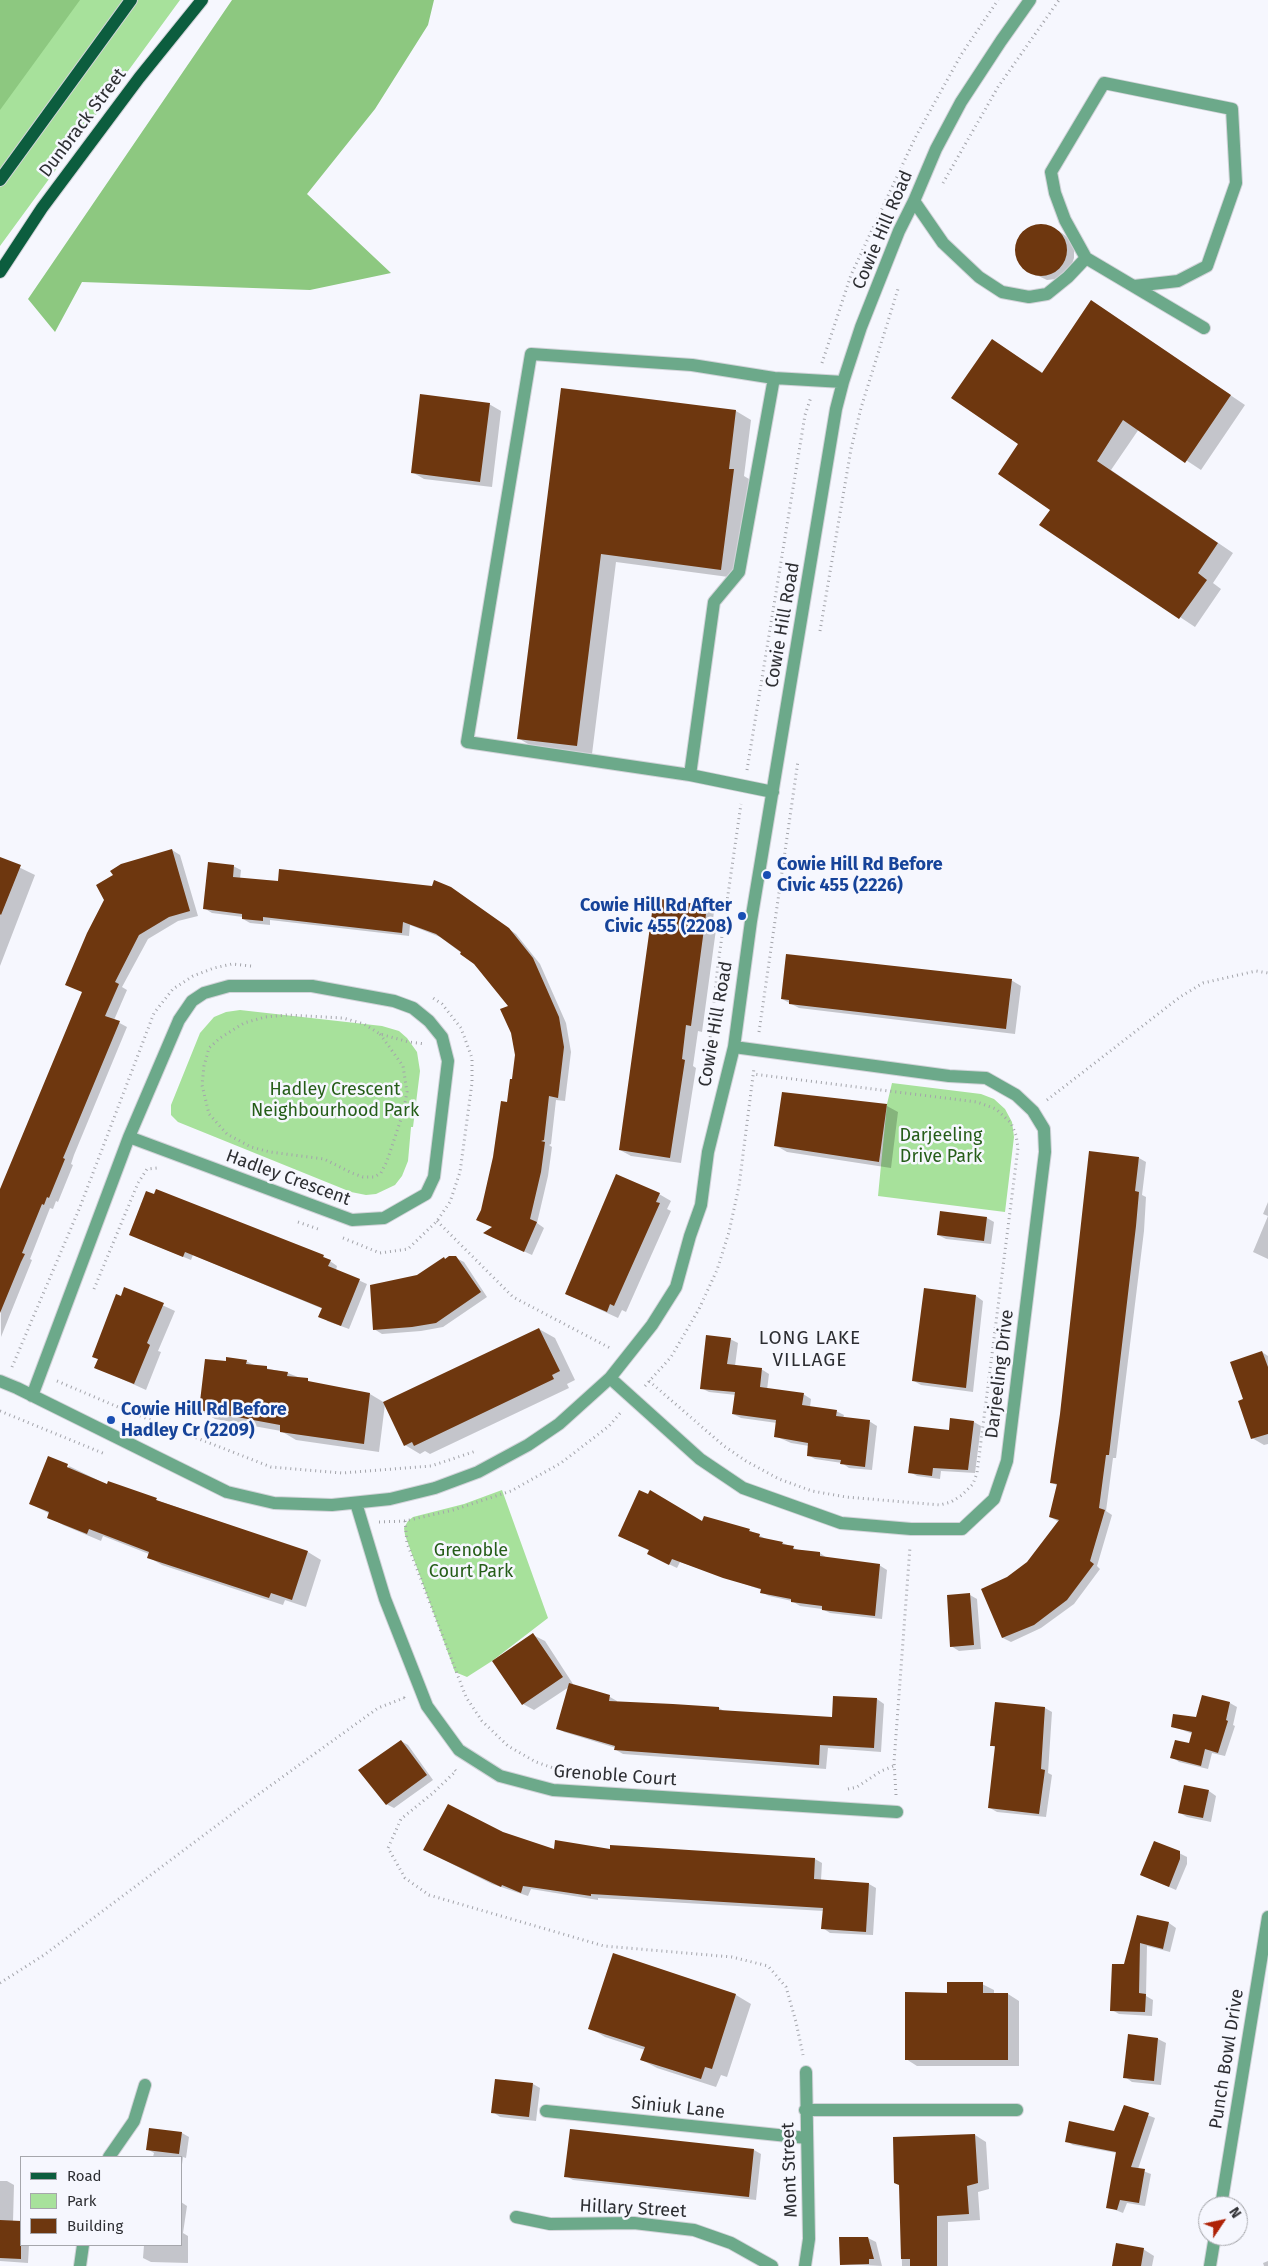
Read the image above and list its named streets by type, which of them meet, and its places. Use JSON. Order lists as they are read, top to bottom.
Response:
{
  "streets": {
    "main road": ["Dunbrack Street"],
    "street": [
      "Cowie Hill Road",
      "Hadley Crescent",
      "Darjeeling Drive",
      "Grenoble Court",
      "Punch Bowl Drive",
      "Siniuk Lane",
      "Mont Street",
      "Hillary Street"
    ]
  },
  "crossings": [
    ["Cowie Hill Road", "Hadley Crescent"],
    ["Cowie Hill Road", "Darjeeling Drive"],
    ["Cowie Hill Road", "Grenoble Court"],
    ["Siniuk Lane", "Mont Street"]
  ],
  "districts": ["LONG LAKE VILLAGE"],
  "parks": ["Hadley Crescent Neighbourhood Park", "Darjeeling Drive Park", "Grenoble Court Park"],
  "places": ["Cowie Hill Rd Before Civic 455 (2226)", "Cowie Hill Rd After Civic 455 (2208)", "Cowie Hill Rd Before Hadley Cr (2209)"],
  "legend": ["Road", "Park", "Building"],
  "north": "top right"
}
